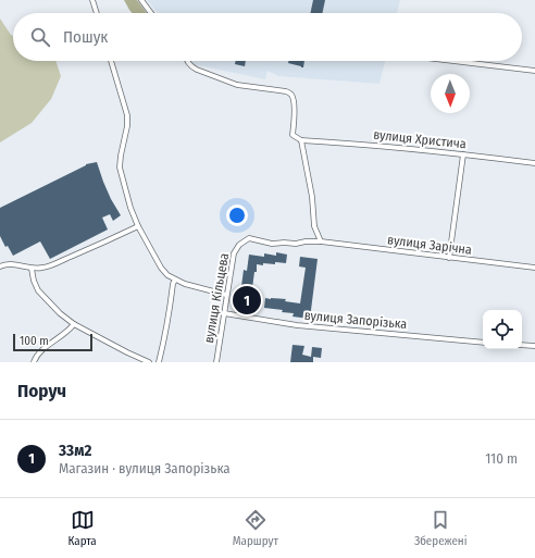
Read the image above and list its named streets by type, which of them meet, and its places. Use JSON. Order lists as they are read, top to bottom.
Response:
{
  "streets": {
    "street": [
      "вулиця Христича",
      "вулиця Зарічна",
      "вулиця Кільцева",
      "вулиця Запорізька"
    ]
  },
  "crossings": [
    ["вулиця Зарічна", "вулиця Кільцева"],
    ["вулиця Кільцева", "вулиця Запорізька"]
  ],
  "scale_bar": "100 m",
  "north": "bottom",
  "page": {
    "search": "Пошук",
    "pins": "1",
    "scale": "100 m",
    "heading": "Поруч",
    "list": [
      {
        "mark": "1",
        "name": "33м2",
        "note": "Магазин · вулиця Запорізька",
        "value": "110 m"
      }
    ],
    "nav": ["Карта", "Маршрут", "Збережені"]
  }
}
